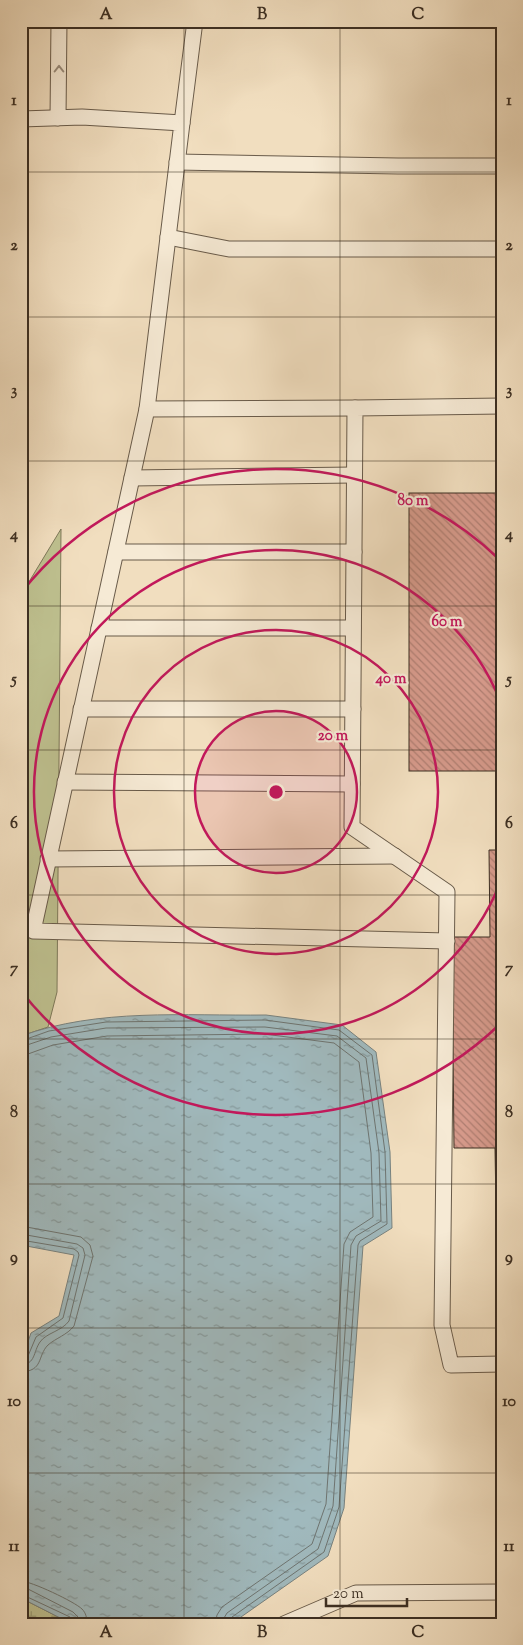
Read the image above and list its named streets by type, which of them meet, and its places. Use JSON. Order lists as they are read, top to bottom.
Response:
{
  "scale_bar": "20 m",
  "grid": {
    "columns": ["A", "B", "C"],
    "rows": [
      "1",
      "2",
      "3",
      "4",
      "5",
      "6",
      "7",
      "8",
      "9",
      "10",
      "11"
    ]
  },
  "rings": [
    "80 m",
    "60 m",
    "40 m",
    "20 m"
  ]
}
